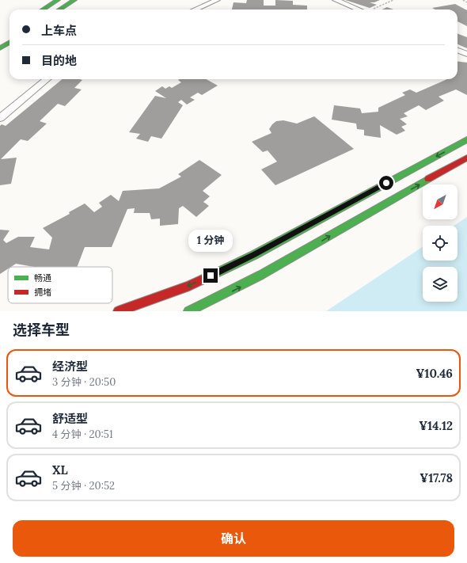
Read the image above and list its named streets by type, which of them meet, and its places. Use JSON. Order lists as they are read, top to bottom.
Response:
{
  "legend": ["畅通", "拥堵"],
  "north": "bottom left",
  "page": {
    "banner": ["上车点", "目的地"],
    "bubble": "1 分钟",
    "heading": "选择车型",
    "list": [
      {
        "name": "经济型",
        "note": "3 分钟 · 20:50",
        "value": "¥10.46"
      },
      {
        "name": "舒适型",
        "note": "4 分钟 · 20:51",
        "value": "¥14.12"
      },
      {
        "name": "XL",
        "note": "5 分钟 · 20:52",
        "value": "¥17.78"
      }
    ],
    "buttons": "确认"
  }
}
